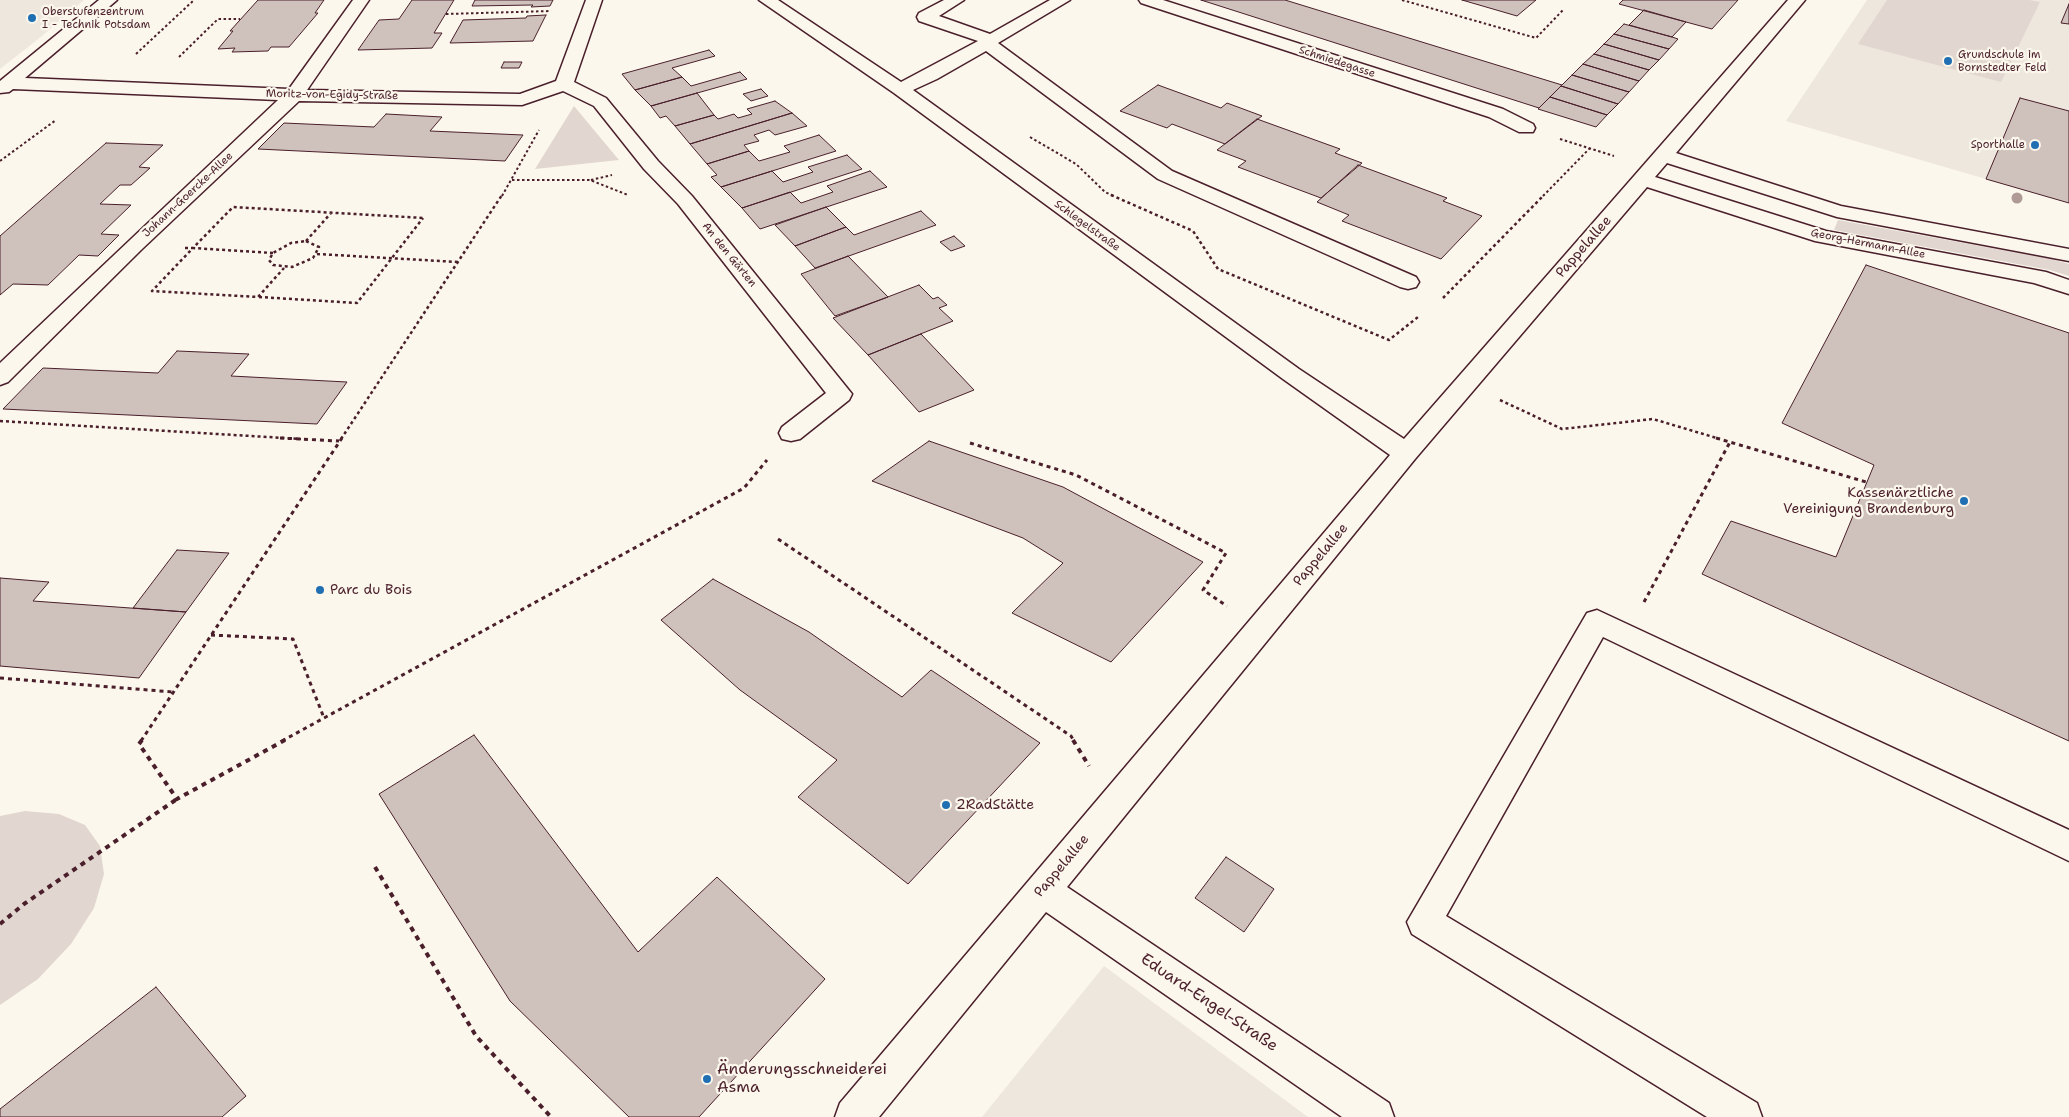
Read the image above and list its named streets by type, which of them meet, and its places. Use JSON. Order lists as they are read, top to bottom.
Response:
{
  "streets": {
    "street": [
      "Schmiedegasse",
      "Moritz-von-Egidy-Straße",
      "Johann-Goercke-Allee",
      "Schlegelstraße",
      "Georg-Hermann-Allee",
      "Pappelallee",
      "An den Gärten",
      "Eduard-Engel-Straße"
    ]
  },
  "crossings": [
    ["Moritz-von-Egidy-Straße", "Johann-Goercke-Allee"],
    ["Moritz-von-Egidy-Straße", "An den Gärten"],
    ["Schlegelstraße", "Pappelallee"],
    ["Georg-Hermann-Allee", "Pappelallee"],
    ["Pappelallee", "Eduard-Engel-Straße"]
  ],
  "places": [
    "Oberstufenzentrum I - Technik Potsdam",
    "Grundschule im Bornstedter Feld",
    "Sporthalle",
    "Kassenärztliche Vereinigung Brandenburg",
    "Parc du Bois",
    "2RadStätte",
    "Änderungsschneiderei Asma"
  ]
}
